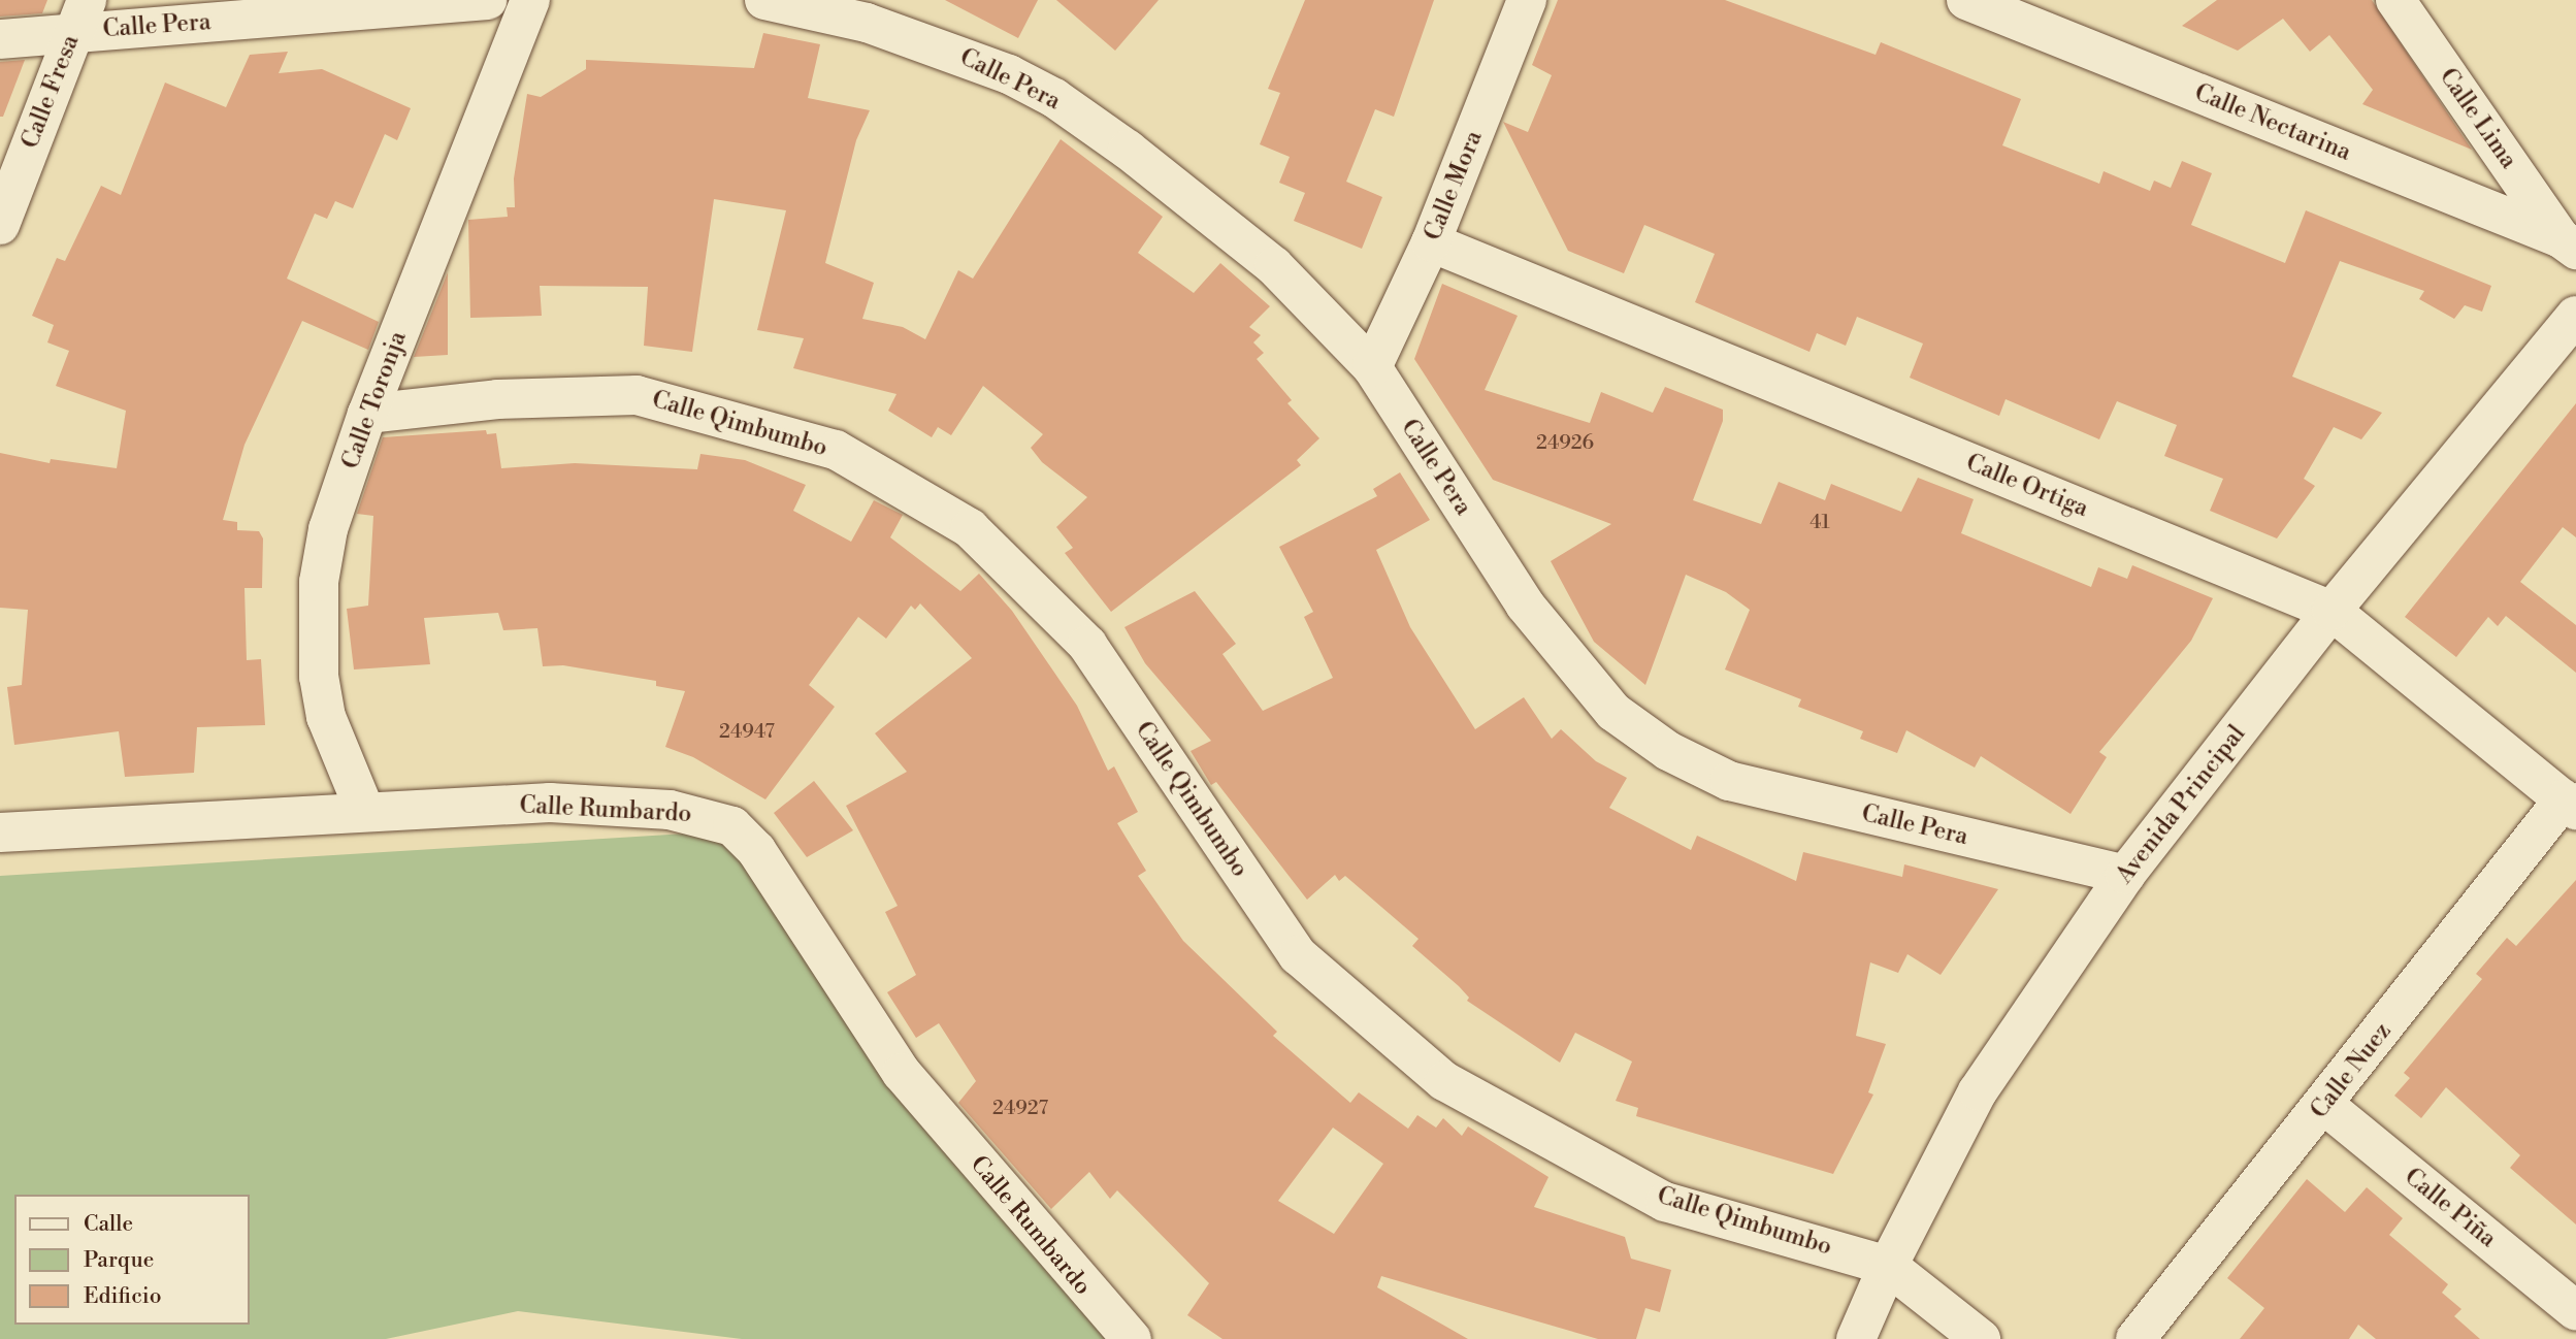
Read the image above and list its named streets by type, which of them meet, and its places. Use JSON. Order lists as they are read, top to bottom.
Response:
{
  "streets": {
    "street": [
      "Calle Pera",
      "Calle Fresa",
      "Calle Lima",
      "Calle Nectarina",
      "Calle Mora",
      "Calle Toronja",
      "Calle Qimbumbo",
      "Calle Ortiga",
      "Avenida Principal",
      "Calle Rumbardo",
      "Calle Nuez",
      "Calle Piña"
    ]
  },
  "crossings": [
    ["Calle Pera", "Calle Fresa"],
    ["Calle Pera", "Calle Mora"],
    ["Calle Pera", "Avenida Principal"],
    ["Calle Lima", "Calle Nectarina"],
    ["Calle Mora", "Calle Ortiga"],
    ["Calle Toronja", "Calle Qimbumbo"],
    ["Calle Toronja", "Calle Rumbardo"],
    ["Calle Qimbumbo", "Avenida Principal"],
    ["Calle Ortiga", "Avenida Principal"],
    ["Calle Ortiga", "Calle Nuez"],
    ["Calle Nuez", "Calle Piña"]
  ],
  "house_numbers": [
    "24926",
    "41",
    "24947",
    "24927"
  ],
  "legend": ["Calle", "Parque", "Edificio"]
}
